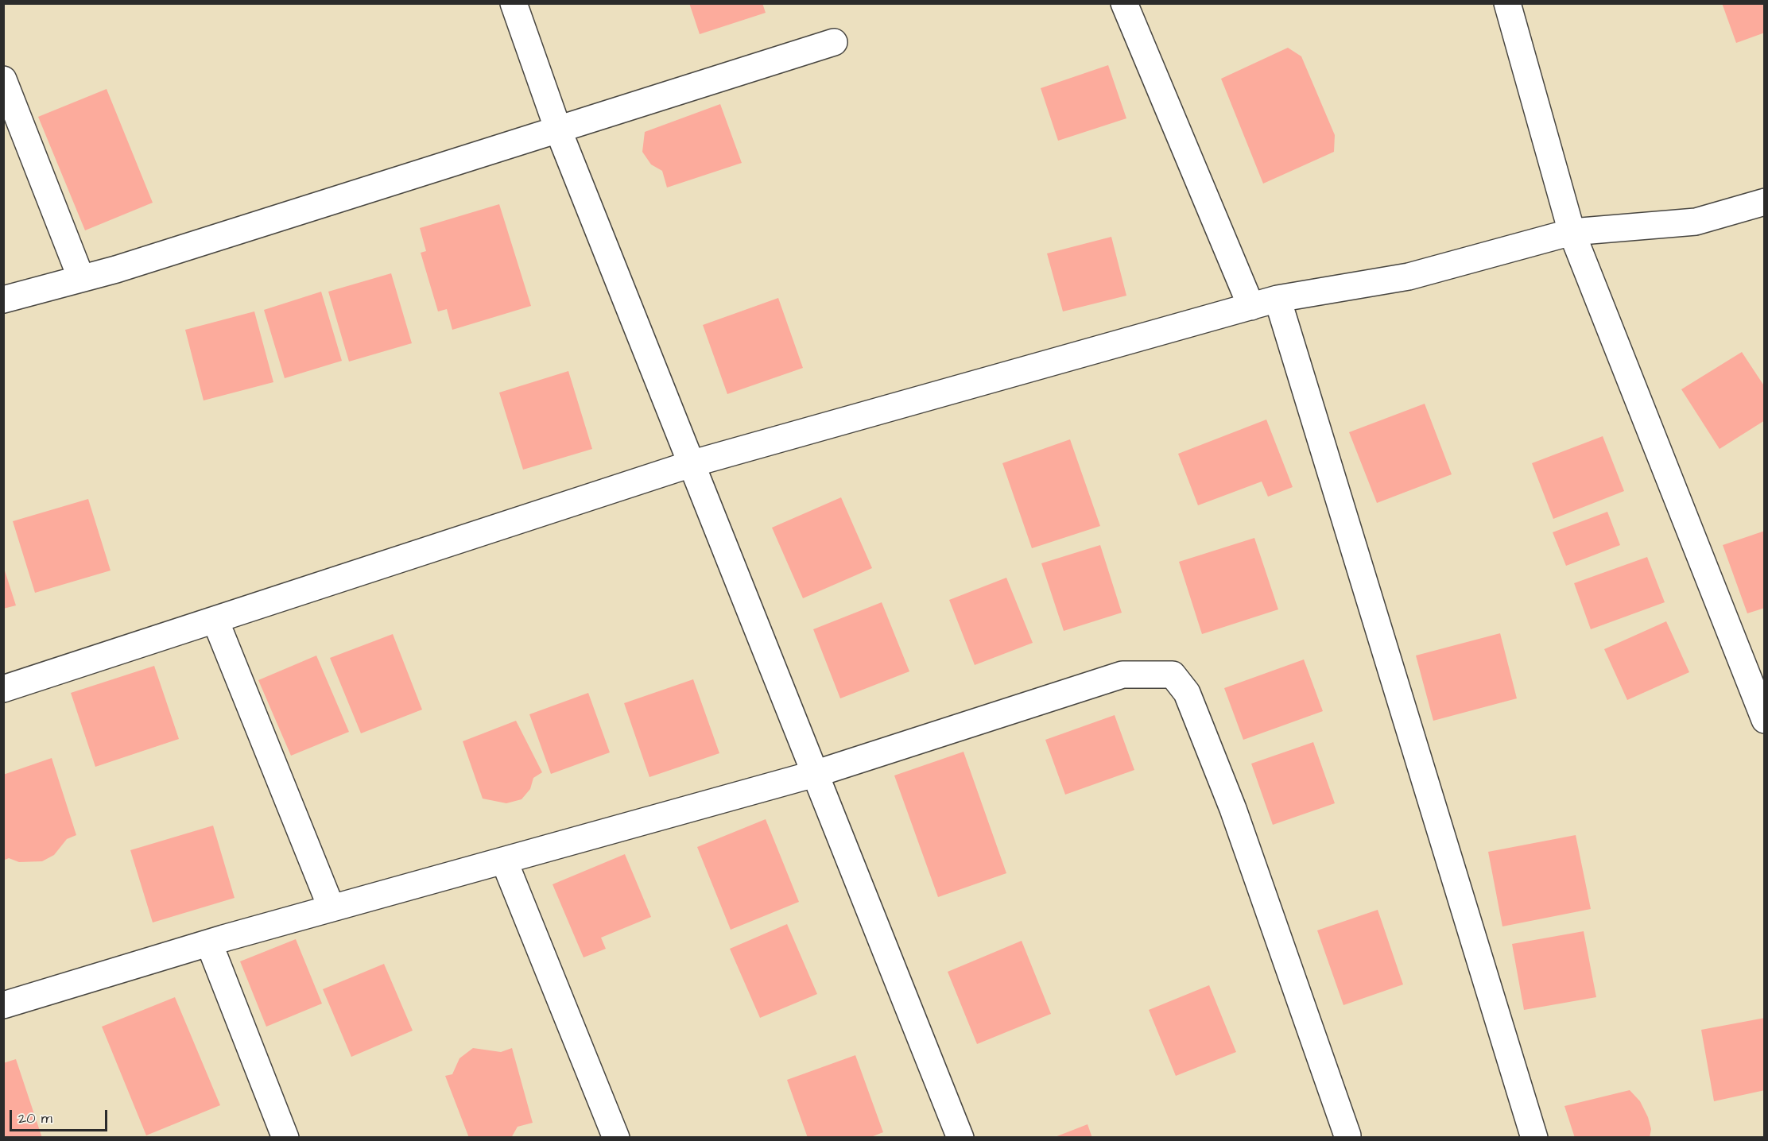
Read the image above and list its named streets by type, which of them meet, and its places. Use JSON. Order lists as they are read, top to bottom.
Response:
{
  "scale_bar": "20 m"
}
